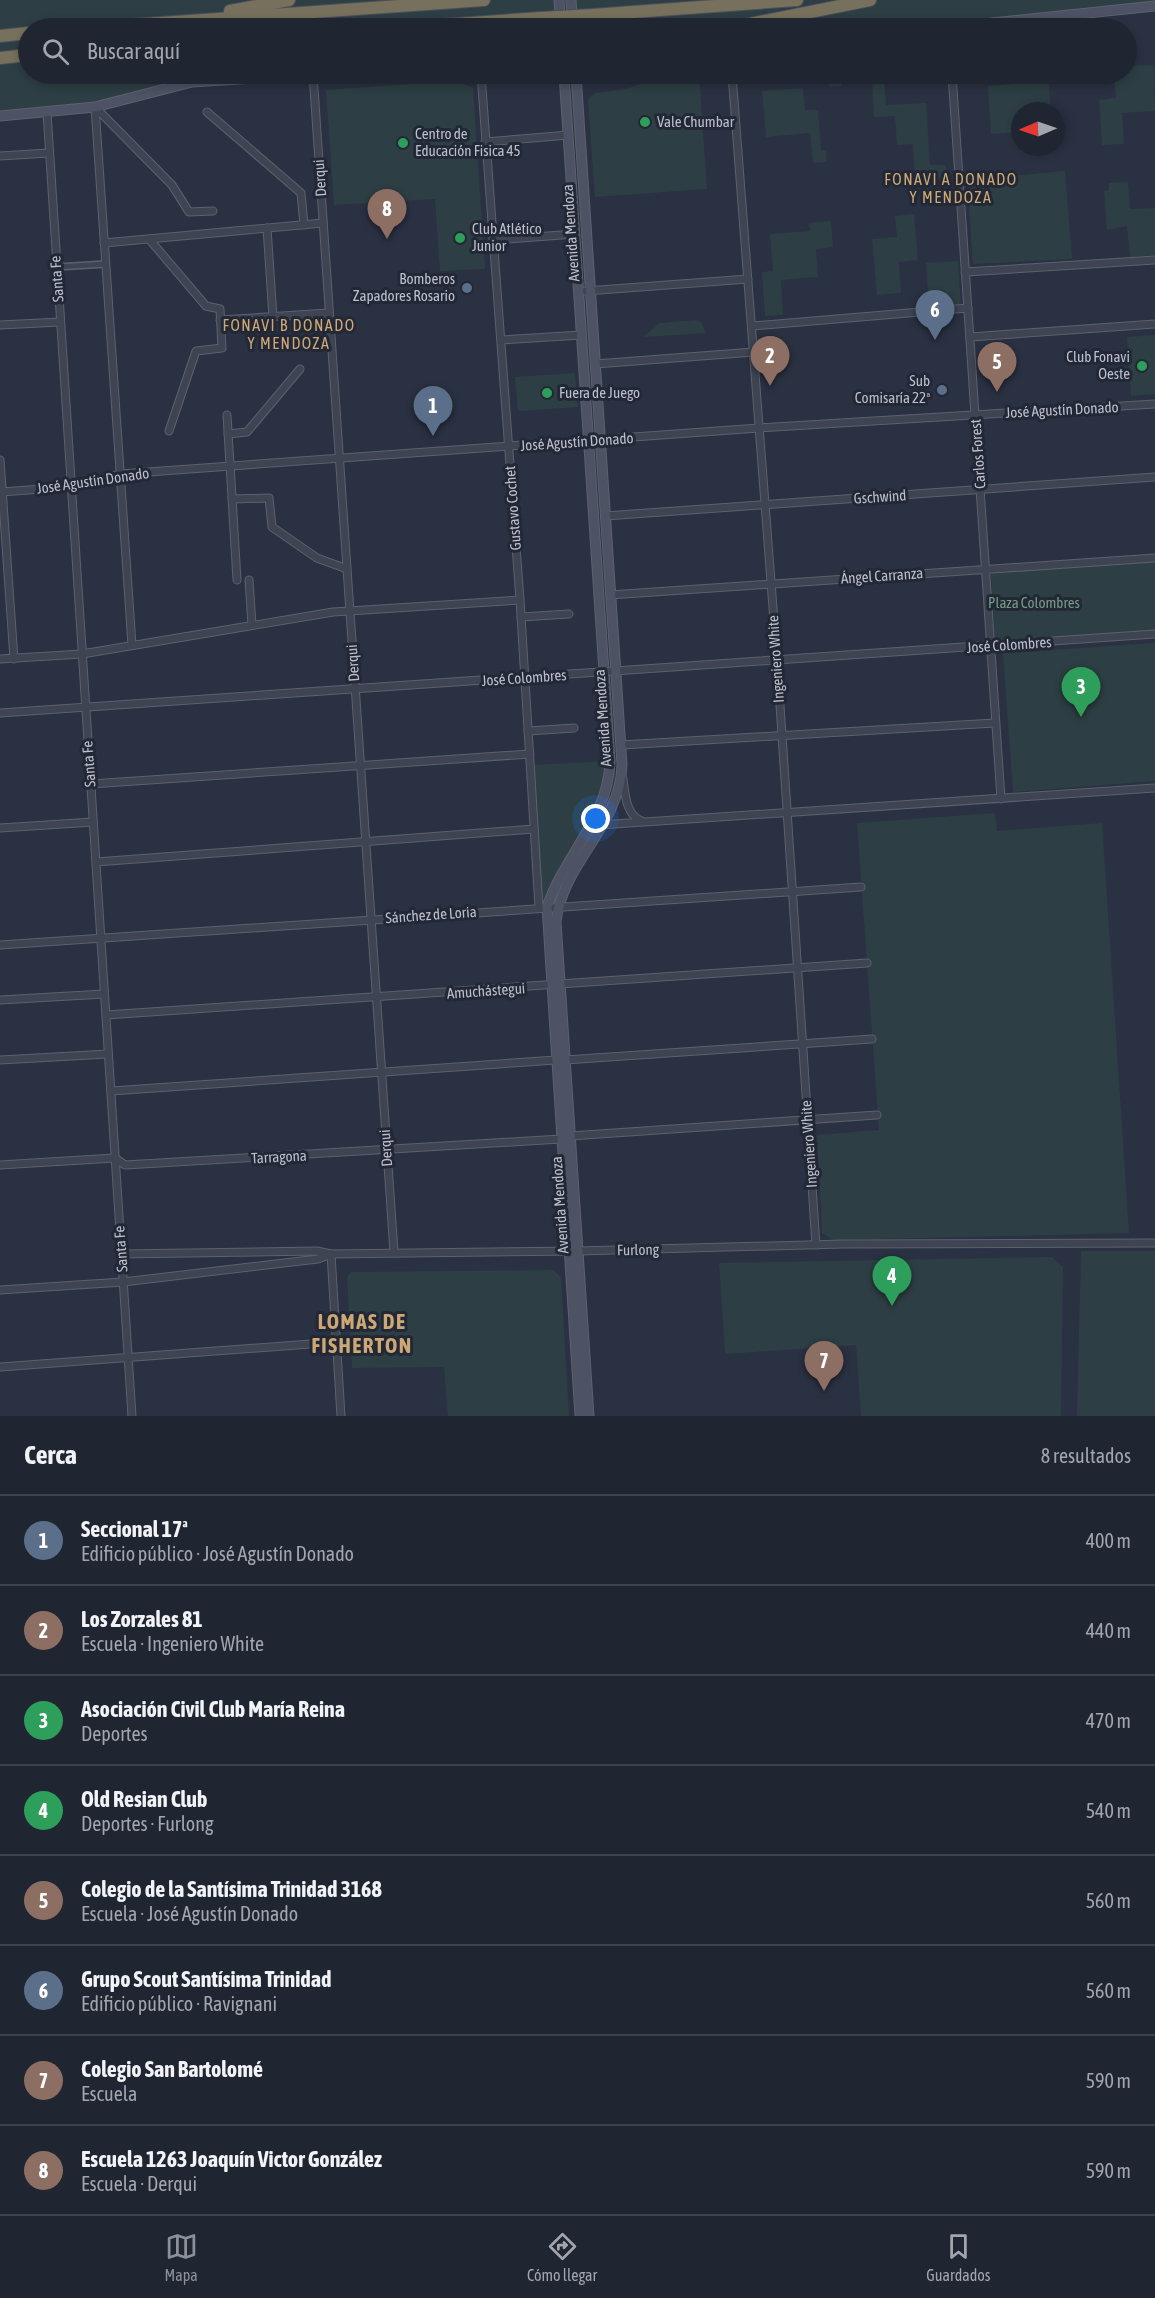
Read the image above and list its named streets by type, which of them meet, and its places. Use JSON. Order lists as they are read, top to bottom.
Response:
{
  "streets": {
    "main road": ["Avenida Mendoza"],
    "street": [
      "Derqui",
      "Santa Fe",
      "José Agustín Donado",
      "Carlos Forest",
      "Gschwind",
      "Gustavo Cochet",
      "Ángel Carranza",
      "José Colombres",
      "Ingeniero White",
      "Sánchez de Loria",
      "Amuchástegui",
      "Tarragona",
      "Furlong"
    ]
  },
  "crossings": [
    ["Derqui", "José Agustín Donado"],
    ["Derqui", "José Colombres"],
    ["Derqui", "Sánchez de Loria"],
    ["Derqui", "Amuchástegui"],
    ["Derqui", "Tarragona"],
    ["Derqui", "Furlong"],
    ["Avenida Mendoza", "José Agustín Donado"],
    ["Avenida Mendoza", "Gschwind"],
    ["Avenida Mendoza", "Gustavo Cochet"],
    ["Avenida Mendoza", "Ángel Carranza"],
    ["Avenida Mendoza", "José Colombres"],
    ["Avenida Mendoza", "Sánchez de Loria"],
    ["Avenida Mendoza", "Amuchástegui"],
    ["Avenida Mendoza", "Tarragona"],
    ["Avenida Mendoza", "Furlong"],
    ["Santa Fe", "José Agustín Donado"],
    ["Santa Fe", "José Colombres"],
    ["Santa Fe", "Sánchez de Loria"],
    ["Santa Fe", "Amuchástegui"],
    ["Santa Fe", "Tarragona"],
    ["Santa Fe", "Furlong"],
    ["José Agustín Donado", "Carlos Forest"],
    ["José Agustín Donado", "Gustavo Cochet"],
    ["José Agustín Donado", "Ingeniero White"],
    ["Carlos Forest", "Gschwind"],
    ["Carlos Forest", "Ángel Carranza"],
    ["Carlos Forest", "José Colombres"],
    ["Gschwind", "Ingeniero White"],
    ["Gustavo Cochet", "José Colombres"],
    ["Gustavo Cochet", "Sánchez de Loria"],
    ["Ángel Carranza", "Ingeniero White"],
    ["José Colombres", "Ingeniero White"],
    ["Ingeniero White", "Sánchez de Loria"],
    ["Ingeniero White", "Amuchástegui"],
    ["Ingeniero White", "Tarragona"],
    ["Ingeniero White", "Furlong"]
  ],
  "districts": ["FONAVI A DONADO Y MENDOZA", "FONAVI B DONADO Y MENDOZA", "LOMAS DE FISHERTON"],
  "parks": ["Plaza Colombres"],
  "places": [
    "Vale Chumbar",
    "Centro de Educación Fisica 45",
    "Club Atlético Junior",
    "Bomberos Zapadores Rosario",
    "Club Fonavi Oeste",
    "Sub Comisaría 22ª",
    "Fuera de Juego"
  ],
  "north": "left",
  "page": {
    "search": "Buscar aquí",
    "pins": [
      "8",
      "6",
      "2",
      "5",
      "1",
      "3",
      "4",
      "7"
    ],
    "heading": ["Cerca", "8 resultados"],
    "list": [
      {
        "mark": "1",
        "name": "Seccional 17ª",
        "note": "Edificio público · José Agustín Donado",
        "value": "400 m"
      },
      {
        "mark": "2",
        "name": "Los Zorzales 81",
        "note": "Escuela · Ingeniero White",
        "value": "440 m"
      },
      {
        "mark": "3",
        "name": "Asociación Civil Club María Reina",
        "note": "Deportes",
        "value": "470 m"
      },
      {
        "mark": "4",
        "name": "Old Resian Club",
        "note": "Deportes · Furlong",
        "value": "540 m"
      },
      {
        "mark": "5",
        "name": "Colegio de la Santísima Trinidad 3168",
        "note": "Escuela · José Agustín Donado",
        "value": "560 m"
      },
      {
        "mark": "6",
        "name": "Grupo Scout Santísima Trinidad",
        "note": "Edificio público · Ravignani",
        "value": "560 m"
      },
      {
        "mark": "7",
        "name": "Colegio San Bartolomé",
        "note": "Escuela",
        "value": "590 m"
      },
      {
        "mark": "8",
        "name": "Escuela 1263 Joaquín Victor González",
        "note": "Escuela · Derqui",
        "value": "590 m"
      }
    ],
    "nav": ["Mapa", "Cómo llegar", "Guardados"]
  }
}
